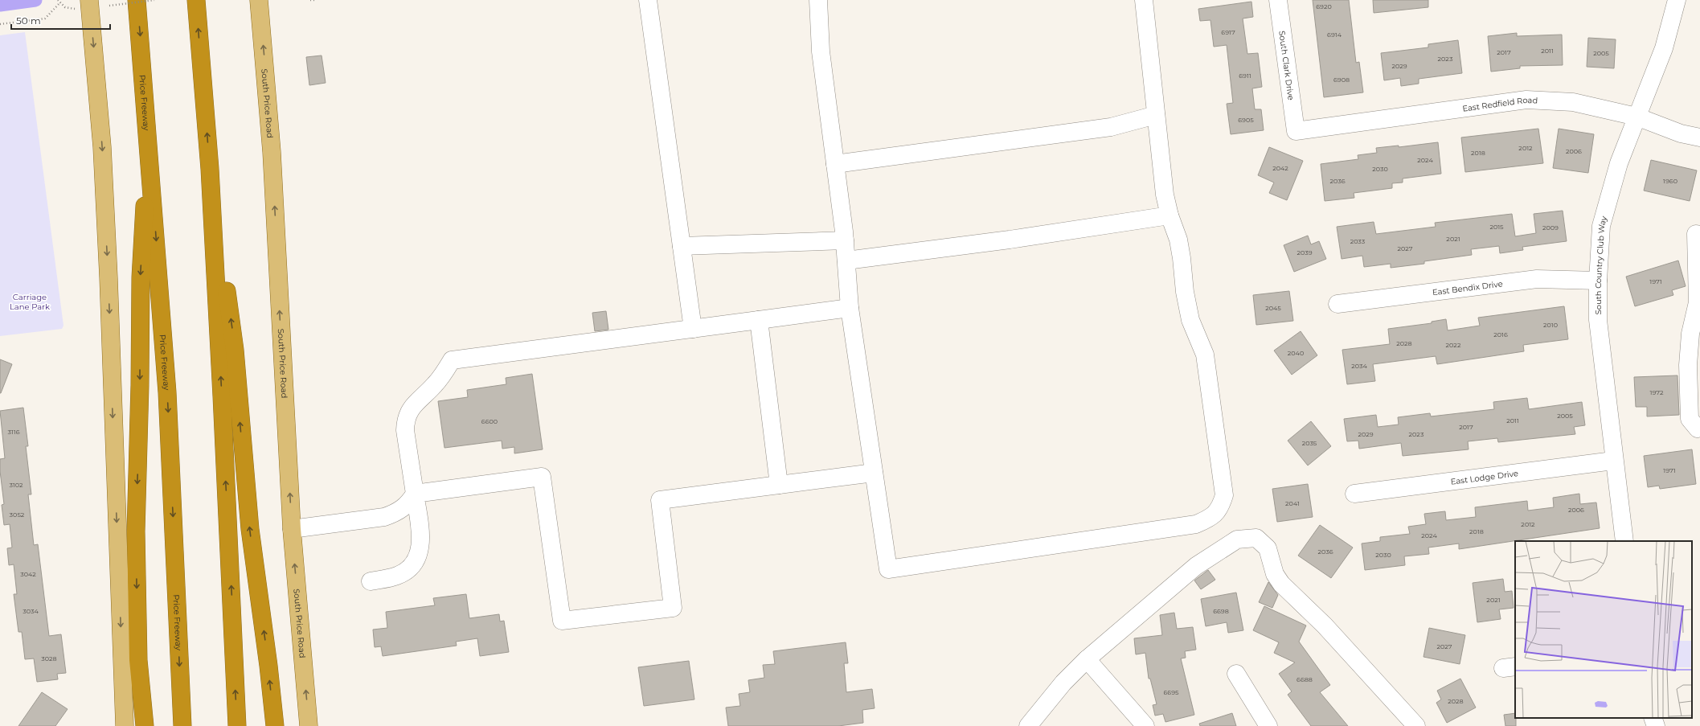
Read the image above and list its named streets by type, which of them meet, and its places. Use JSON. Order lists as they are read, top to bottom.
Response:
{
  "streets": {
    "highway": ["Price Freeway"],
    "main road": ["South Price Road"],
    "street": [
      "South Clark Drive",
      "East Redfield Road",
      "South Country Club Way",
      "East Bendix Drive",
      "East Lodge Drive"
    ]
  },
  "crossings": [
    ["South Clark Drive", "East Redfield Road"],
    ["East Redfield Road", "South Country Club Way"],
    ["South Country Club Way", "East Bendix Drive"],
    ["South Country Club Way", "East Lodge Drive"]
  ],
  "one_way": ["South Price Road"],
  "parks": ["Carriage Lane Park"],
  "house_numbers": [
    "6920",
    "6917",
    "6914",
    "2011",
    "2017",
    "2005",
    "2023",
    "2029",
    "6911",
    "6908",
    "6905",
    "2012",
    "2006",
    "2018",
    "2024",
    "2042",
    "2030",
    "2036",
    "1960",
    "2015",
    "2009",
    "2021",
    "2033",
    "2027",
    "2039",
    "1971",
    "2045",
    "2010",
    "2016",
    "2028",
    "2022",
    "2040",
    "2034",
    "1972",
    "2005",
    "2011",
    "6600",
    "2017",
    "3116",
    "2029",
    "2023",
    "2035",
    "1971",
    "3102",
    "2041",
    "2006",
    "3052",
    "2012",
    "2018",
    "2024",
    "2036",
    "2030",
    "3042",
    "2021",
    "3034",
    "6698",
    "2027",
    "3028",
    "6688",
    "6695",
    "2028"
  ],
  "scale_bar": "50 m"
}
